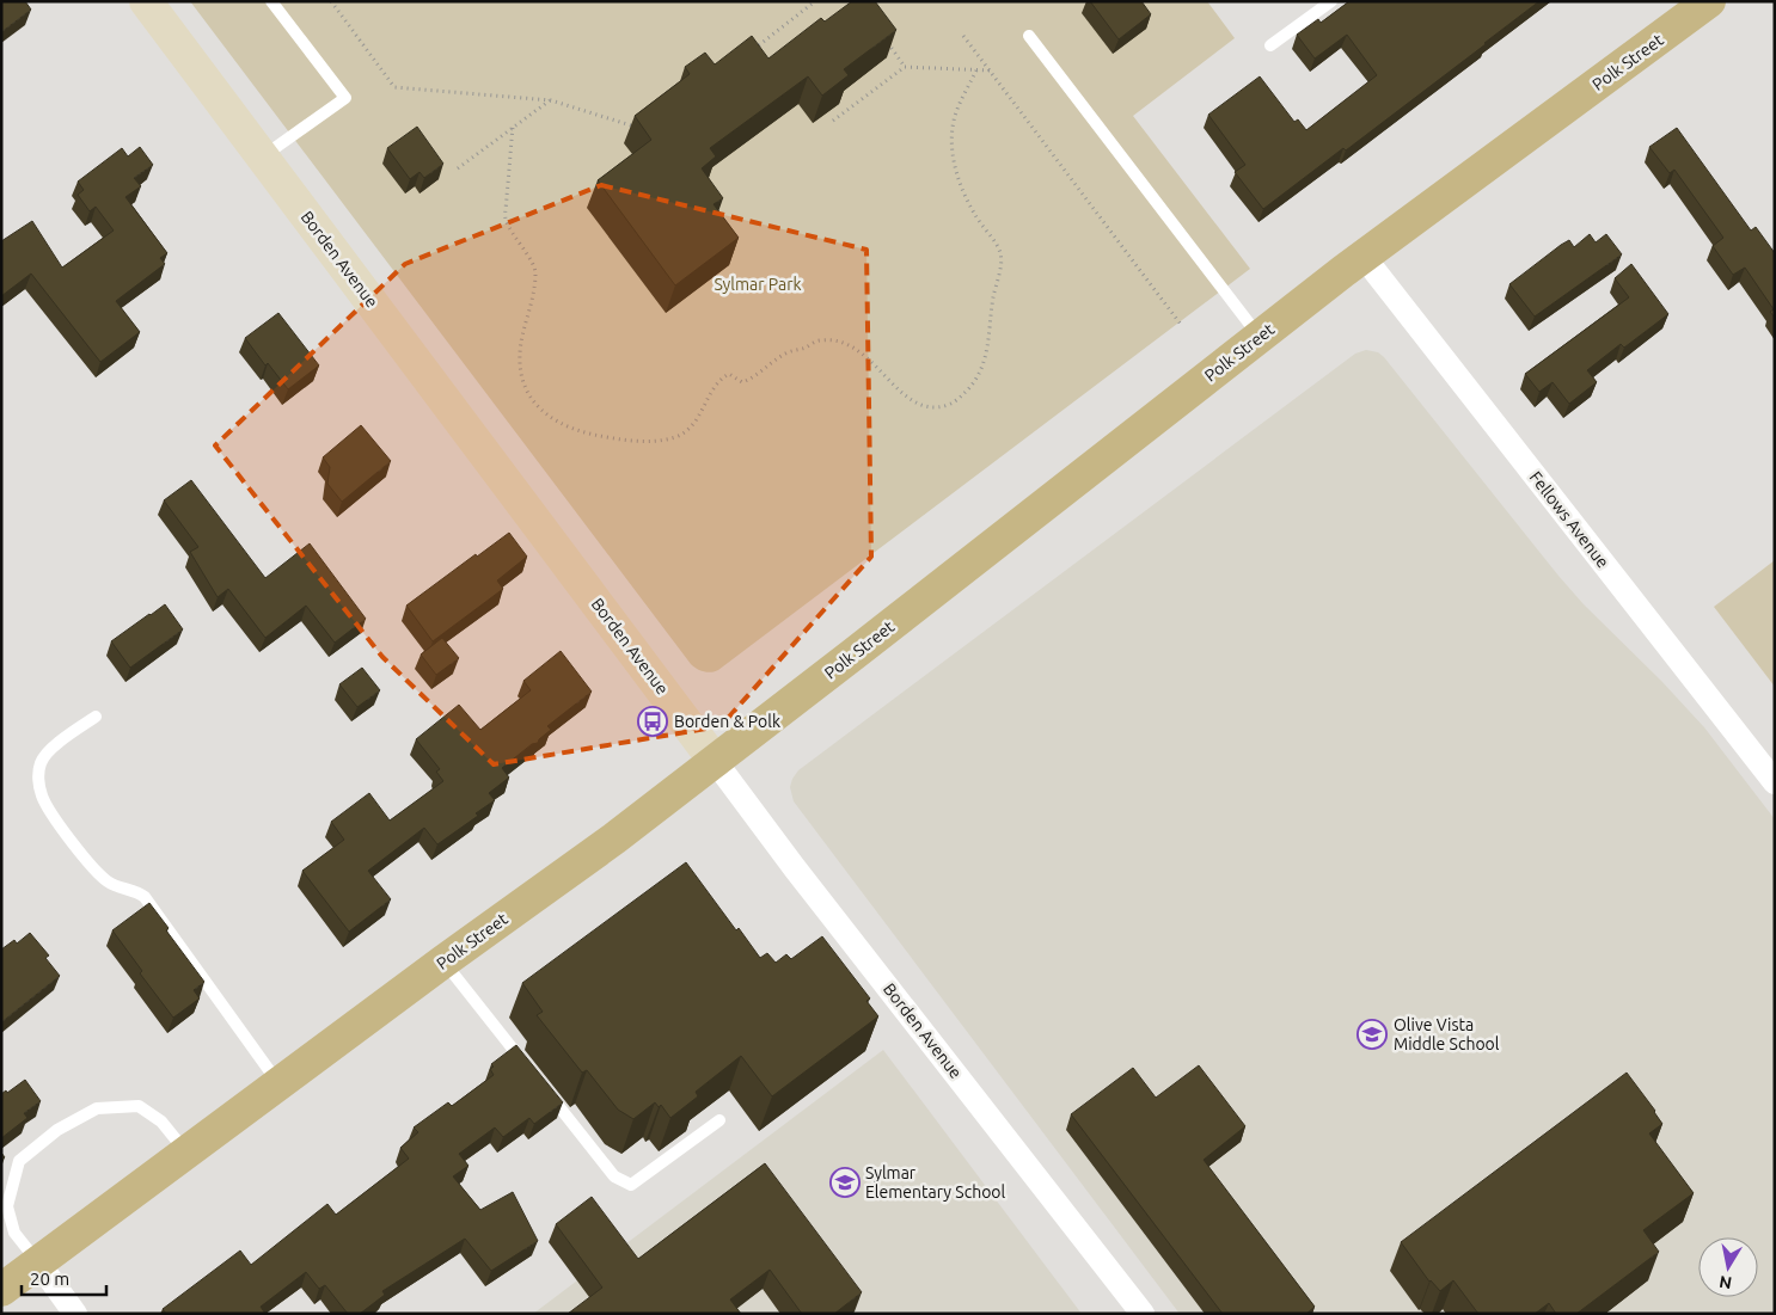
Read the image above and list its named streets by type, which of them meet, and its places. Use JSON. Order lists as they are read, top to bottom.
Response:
{
  "streets": {
    "main road": ["Polk Street"],
    "street": ["Borden Avenue", "Fellows Avenue"]
  },
  "crossings": [
    ["Polk Street", "Borden Avenue"],
    ["Polk Street", "Fellows Avenue"]
  ],
  "parks": ["Sylmar Park"],
  "places": {
    "bus stop": ["Borden & Polk"],
    "school or university": ["Olive Vista Middle School", "Sylmar Elementary School"]
  },
  "scale_bar": "20 m",
  "north": "bottom"
}
